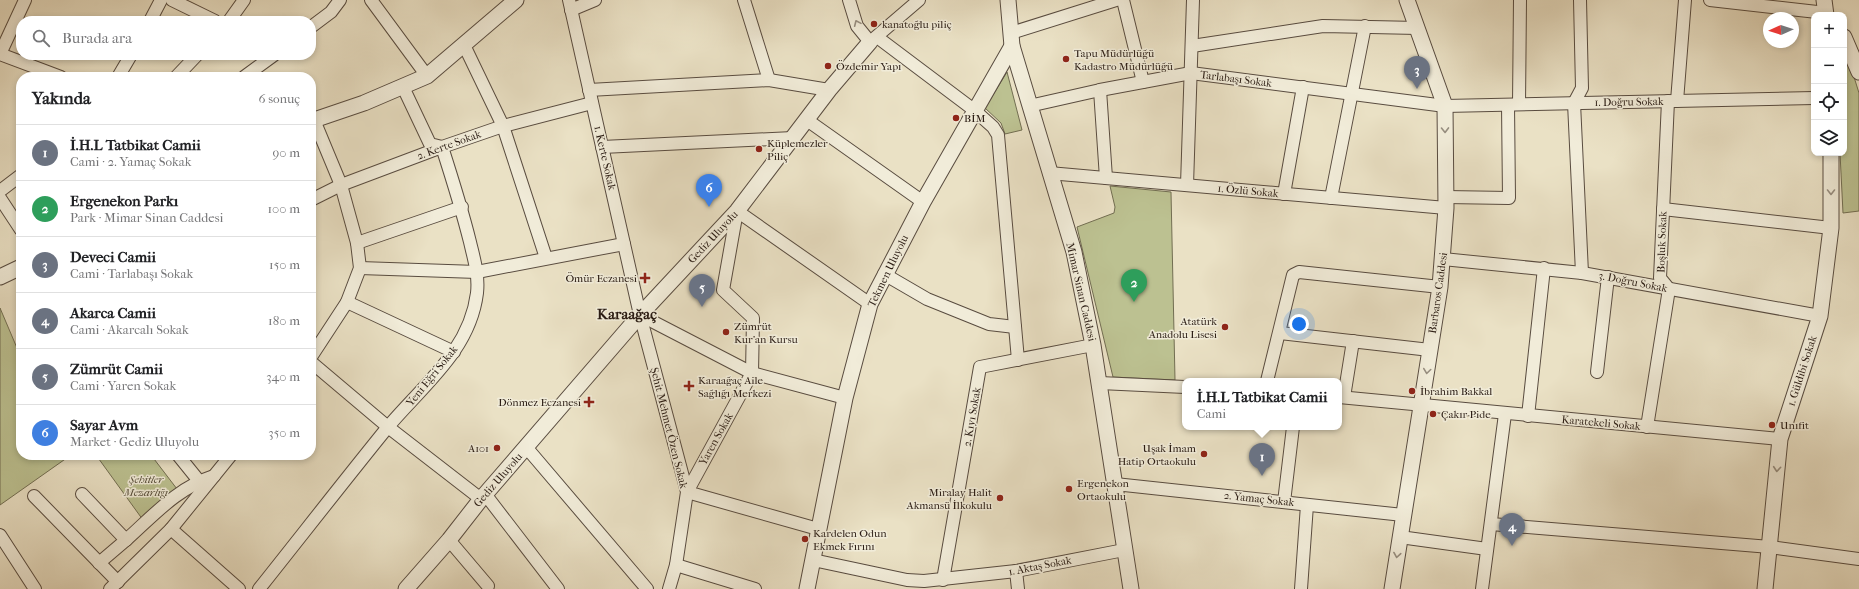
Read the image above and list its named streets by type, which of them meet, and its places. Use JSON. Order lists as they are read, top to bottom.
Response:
{
  "streets": {
    "street": [
      "Tarlabaşı Sokak",
      "1. Doğru Sokak",
      "2. Kerte Sokak",
      "1. Kerte Sokak",
      "1. Özlü Sokak",
      "Gediz Uluyolu",
      "Boşluk Sokak",
      "Tekmen Uluyolu",
      "3. Doğru Sokak",
      "Mimar Sinan Caddesi",
      "Barbaros Caddesi",
      "1. Güldibi Sokak",
      "Yeni Eğri Sokak",
      "2. Kıyı Sokak",
      "Karatekeli Sokak",
      "Şehit Mehmet Özen Sokak",
      "Yaren Sokak",
      "2. Yamaç Sokak",
      "1. Aktaş Sokak"
    ]
  },
  "crossings": [
    ["Tarlabaşı Sokak", "1. Doğru Sokak"],
    ["Tarlabaşı Sokak", "Mimar Sinan Caddesi"],
    ["Tarlabaşı Sokak", "Barbaros Caddesi"],
    ["1. Doğru Sokak", "1. Özlü Sokak"],
    ["1. Doğru Sokak", "Boşluk Sokak"],
    ["1. Doğru Sokak", "Barbaros Caddesi"],
    ["2. Kerte Sokak", "1. Kerte Sokak"],
    ["2. Kerte Sokak", "Yeni Eğri Sokak"],
    ["1. Kerte Sokak", "Gediz Uluyolu"],
    ["1. Kerte Sokak", "Şehit Mehmet Özen Sokak"],
    ["1. Özlü Sokak", "Mimar Sinan Caddesi"],
    ["1. Özlü Sokak", "Barbaros Caddesi"],
    ["Gediz Uluyolu", "Şehit Mehmet Özen Sokak"],
    ["Gediz Uluyolu", "Yaren Sokak"],
    ["Boşluk Sokak", "3. Doğru Sokak"],
    ["Boşluk Sokak", "Karatekeli Sokak"],
    ["Tekmen Uluyolu", "Mimar Sinan Caddesi"],
    ["Tekmen Uluyolu", "1. Aktaş Sokak"],
    ["3. Doğru Sokak", "Barbaros Caddesi"],
    ["3. Doğru Sokak", "1. Güldibi Sokak"],
    ["Mimar Sinan Caddesi", "2. Kıyı Sokak"],
    ["Mimar Sinan Caddesi", "2. Yamaç Sokak"],
    ["Mimar Sinan Caddesi", "1. Aktaş Sokak"],
    ["Barbaros Caddesi", "Karatekeli Sokak"],
    ["Barbaros Caddesi", "2. Yamaç Sokak"],
    ["1. Güldibi Sokak", "Karatekeli Sokak"],
    ["2. Kıyı Sokak", "1. Aktaş Sokak"],
    ["Şehit Mehmet Özen Sokak", "Yaren Sokak"]
  ],
  "one_way": ["1. Güldibi Sokak"],
  "districts": ["Karaağaç"],
  "parks": ["Şehitler Mezarlığı"],
  "places": {
    "other": [
      "kanatoğlu piliç",
      "Tapu Müdürlüğü Kadastro Müdürlüğü",
      "Özdemir Yapı",
      "BİM",
      "Küplemezler Piliç",
      "Atatürk Anadolu Lisesi",
      "Zümrüt Kur'an Kursu",
      "İbrahim Bakkal",
      "Çakır Pide",
      "Unıfıt",
      "A101",
      "Uşak İmam Hatip Ortaokulu",
      "Ergenekon Ortaokulu",
      "Miralay Halit Akmansü İlkokulu",
      "Kardelen Odun Ekmek Fırını"
    ],
    "health": ["Ömür Eczanesi", "Karaağaç Aile Sağlığı Merkezi", "Dönmez Eczanesi"]
  },
  "north": "left",
  "page": {
    "map_buttons": ["+", "−"],
    "search": "Burada ara",
    "pins": [
      "3",
      "6",
      "2",
      "5",
      "1",
      "4"
    ],
    "heading": ["Yakında", "6 sonuç"],
    "list": [
      {
        "mark": "1",
        "name": "İ.H.L Tatbikat Camii",
        "note": "Cami · 2. Yamaç Sokak",
        "value": "90 m"
      },
      {
        "mark": "2",
        "name": "Ergenekon Parkı",
        "note": "Park · Mimar Sinan Caddesi",
        "value": "100 m"
      },
      {
        "mark": "3",
        "name": "Deveci Camii",
        "note": "Cami · Tarlabaşı Sokak",
        "value": "150 m"
      },
      {
        "mark": "4",
        "name": "Akarca Camii",
        "note": "Cami · Akarcalı Sokak",
        "value": "180 m"
      },
      {
        "mark": "5",
        "name": "Zümrüt Camii",
        "note": "Cami · Yaren Sokak",
        "value": "340 m"
      },
      {
        "mark": "6",
        "name": "Sayar Avm",
        "note": "Market · Gediz Uluyolu",
        "value": "350 m"
      }
    ],
    "popup": ["İ.H.L Tatbikat Camii", "Cami"]
  }
}
